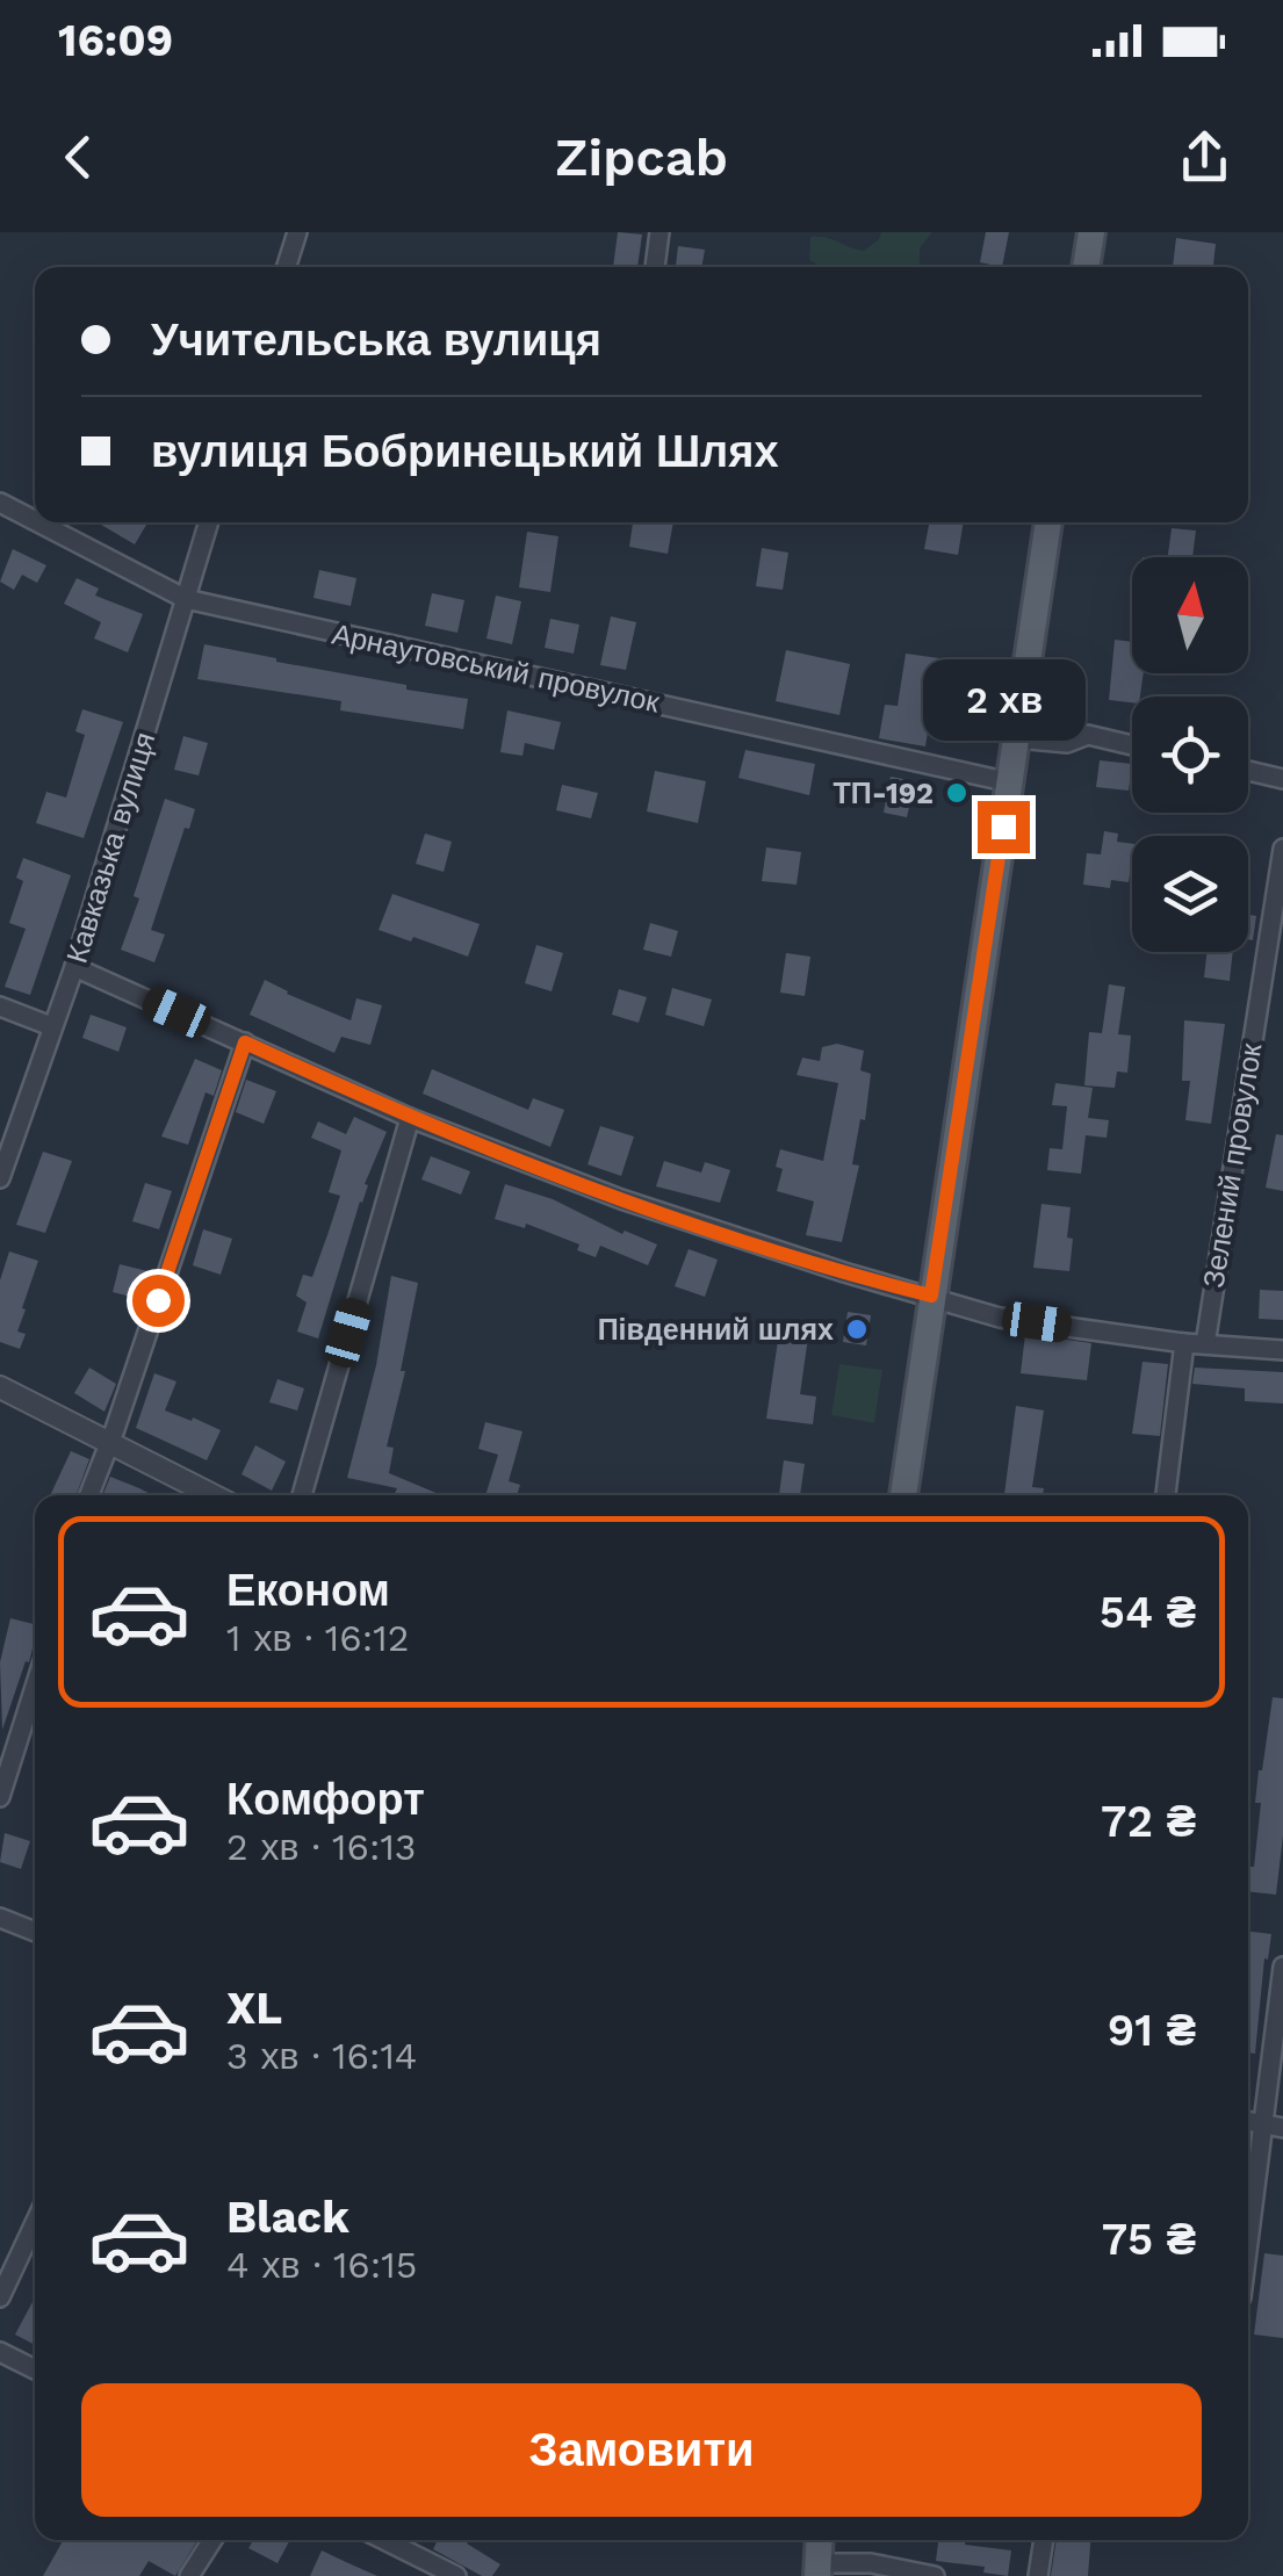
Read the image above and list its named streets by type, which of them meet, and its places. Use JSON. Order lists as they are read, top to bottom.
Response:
{
  "streets": {
    "street": ["Арнаутовський провулок", "Кавказька вулиця", "Зелений провулок"]
  },
  "crossings": [
    ["Арнаутовський провулок", "Кавказька вулиця"]
  ],
  "places": ["ТП-192", "Південний шлях"],
  "north": "top",
  "page": {
    "status": "16:09",
    "header": "Zipcab",
    "banner": ["Учительська вулиця", "вулиця Бобринецький Шлях"],
    "bubble": "2 хв",
    "list": [
      {
        "name": "Економ",
        "note": "1 хв · 16:12",
        "value": "54 ₴"
      },
      {
        "name": "Комфорт",
        "note": "2 хв · 16:13",
        "value": "72 ₴"
      },
      {
        "name": "XL",
        "note": "3 хв · 16:14",
        "value": "91 ₴"
      },
      {
        "name": "Black",
        "note": "4 хв · 16:15",
        "value": "75 ₴"
      }
    ],
    "buttons": "Замовити"
  }
}
